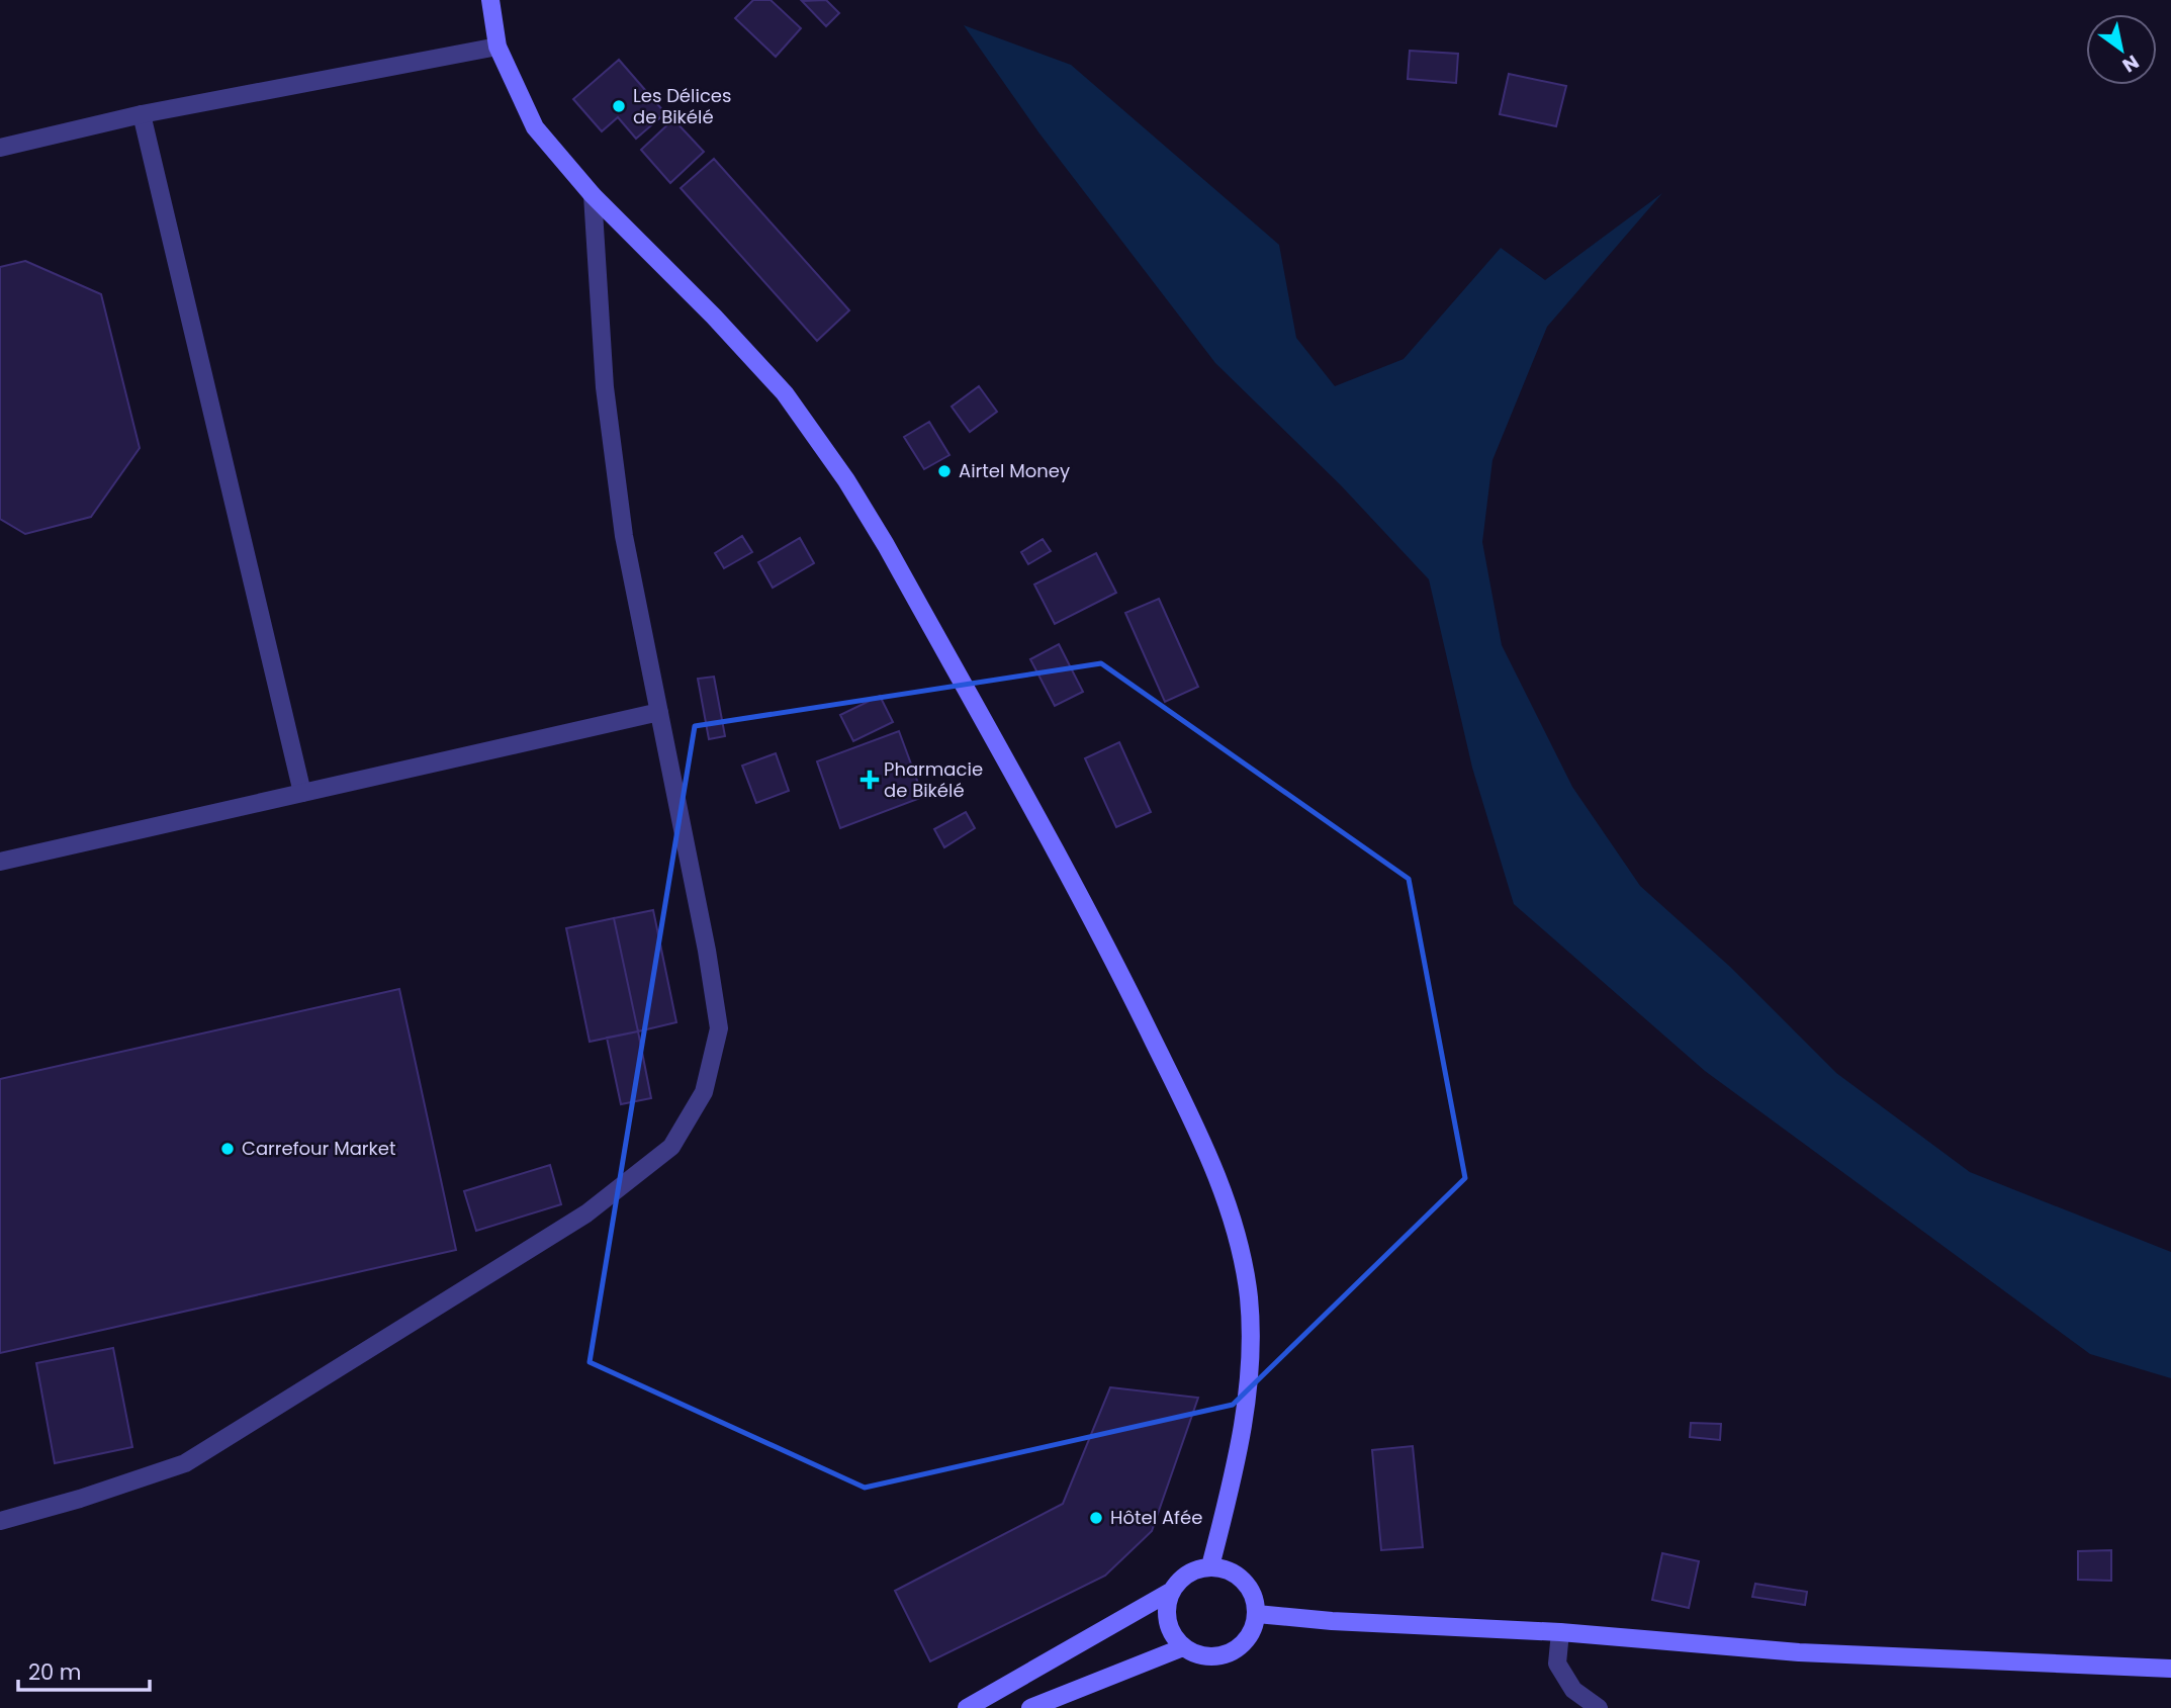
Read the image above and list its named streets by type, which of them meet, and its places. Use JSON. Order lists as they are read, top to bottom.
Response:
{
  "places": {
    "other": [
      "Les Délices de Bikélé",
      "Airtel Money",
      "Carrefour Market",
      "Hôtel Afée"
    ],
    "health": ["Pharmacie de Bikélé"]
  },
  "scale_bar": "20 m",
  "north": "bottom right"
}
